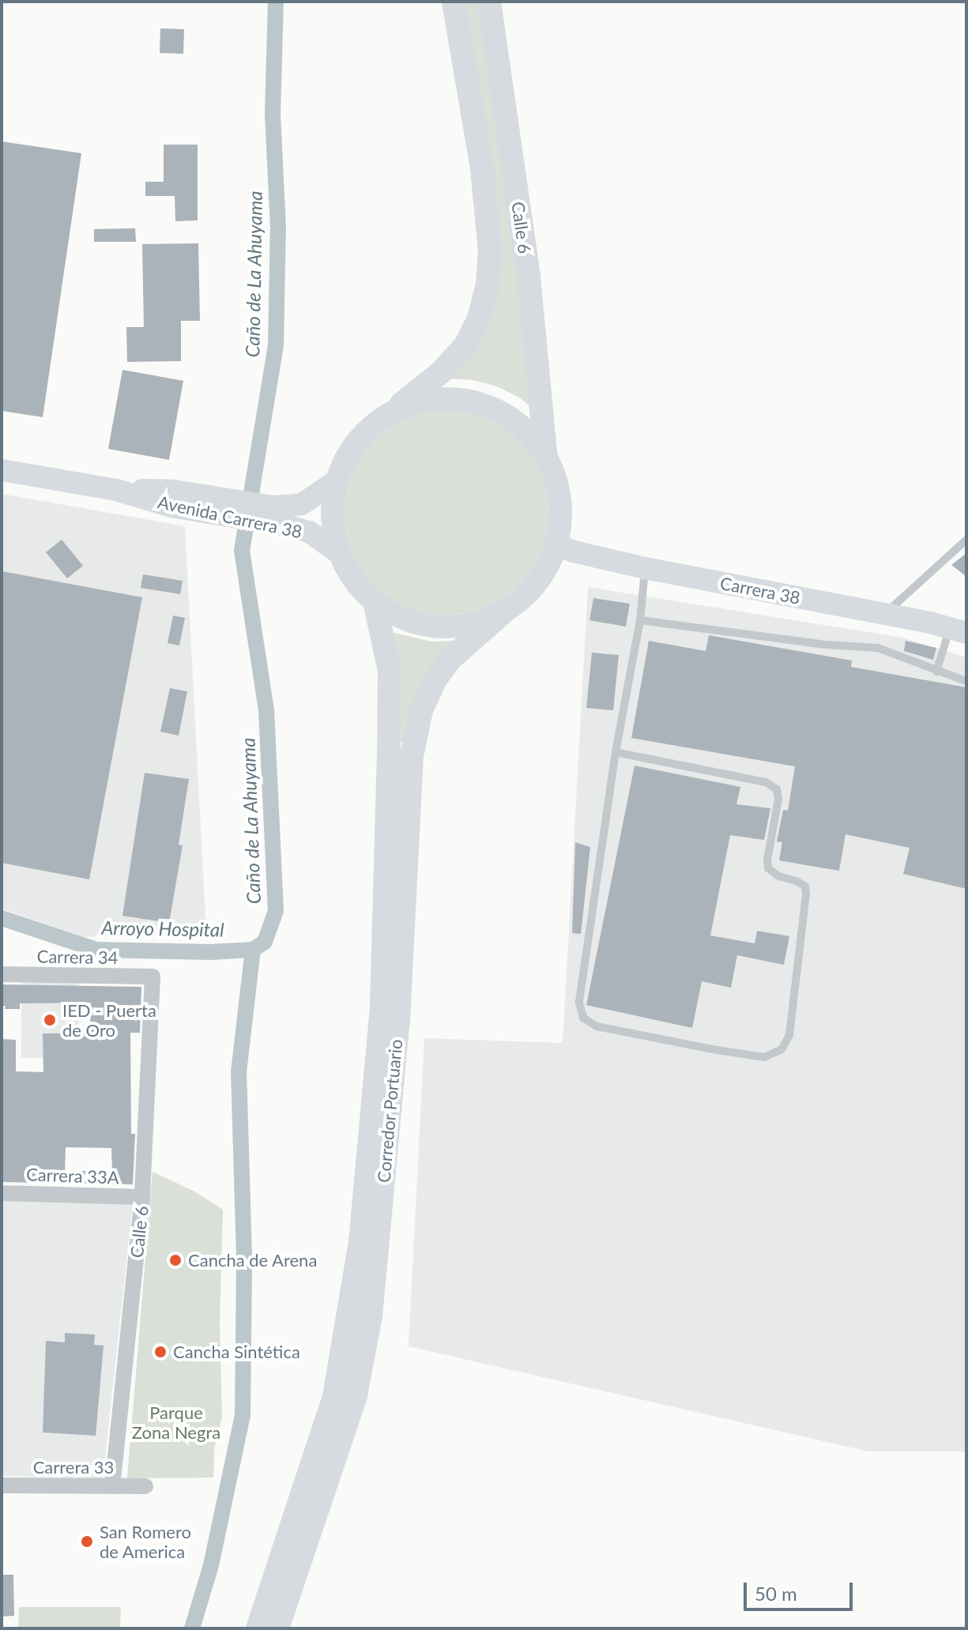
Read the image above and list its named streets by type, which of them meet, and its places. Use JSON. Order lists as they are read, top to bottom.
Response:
{
  "streets": {
    "main road": ["Calle 6", "Corredor Portuario"],
    "street": [
      "Avenida Carrera 38",
      "Carrera 38",
      "Carrera 34",
      "Carrera 33A",
      "Carrera 33"
    ]
  },
  "crossings": [
    ["Calle 6", "Avenida Carrera 38"],
    ["Calle 6", "Carrera 34"],
    ["Calle 6", "Corredor Portuario"],
    ["Calle 6", "Carrera 33A"],
    ["Calle 6", "Carrera 33"],
    ["Carrera 38", "Corredor Portuario"]
  ],
  "water": ["Caño de La Ahuyama", "Arroyo Hospital"],
  "parks": ["Parque Zona Negra"],
  "places": [
    "IED - Puerta de Oro",
    "Cancha de Arena",
    "Cancha Sintética",
    "San Romero de America"
  ],
  "scale_bar": "50 m"
}
